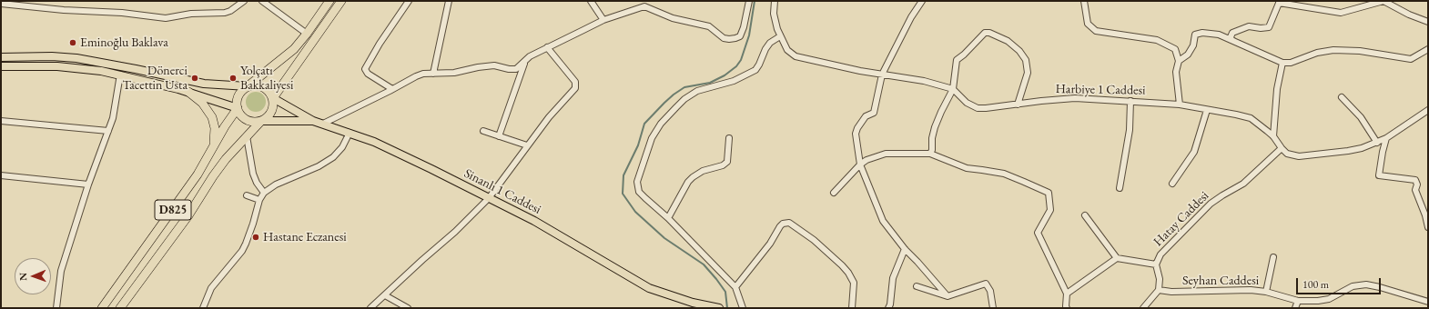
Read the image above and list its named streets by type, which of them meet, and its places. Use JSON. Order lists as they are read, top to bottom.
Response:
{
  "streets": {
    "highway": ["D825"],
    "main road": ["Sinanlı 1 Caddesi"],
    "street": ["Harbiye 1 Caddesi", "Hatay Caddesi", "Seyhan Caddesi"]
  },
  "crossings": [
    ["Harbiye 1 Caddesi", "Hatay Caddesi"],
    ["Sinanlı 1 Caddesi", "D825"],
    ["Hatay Caddesi", "Seyhan Caddesi"]
  ],
  "places": [
    "Eminoğlu Baklava",
    "Dönerci Tacettin Usta",
    "Yolçatı Bakkaliyesi",
    "Hastane Eczanesi"
  ],
  "scale_bar": "100 m",
  "north": "left"
}
